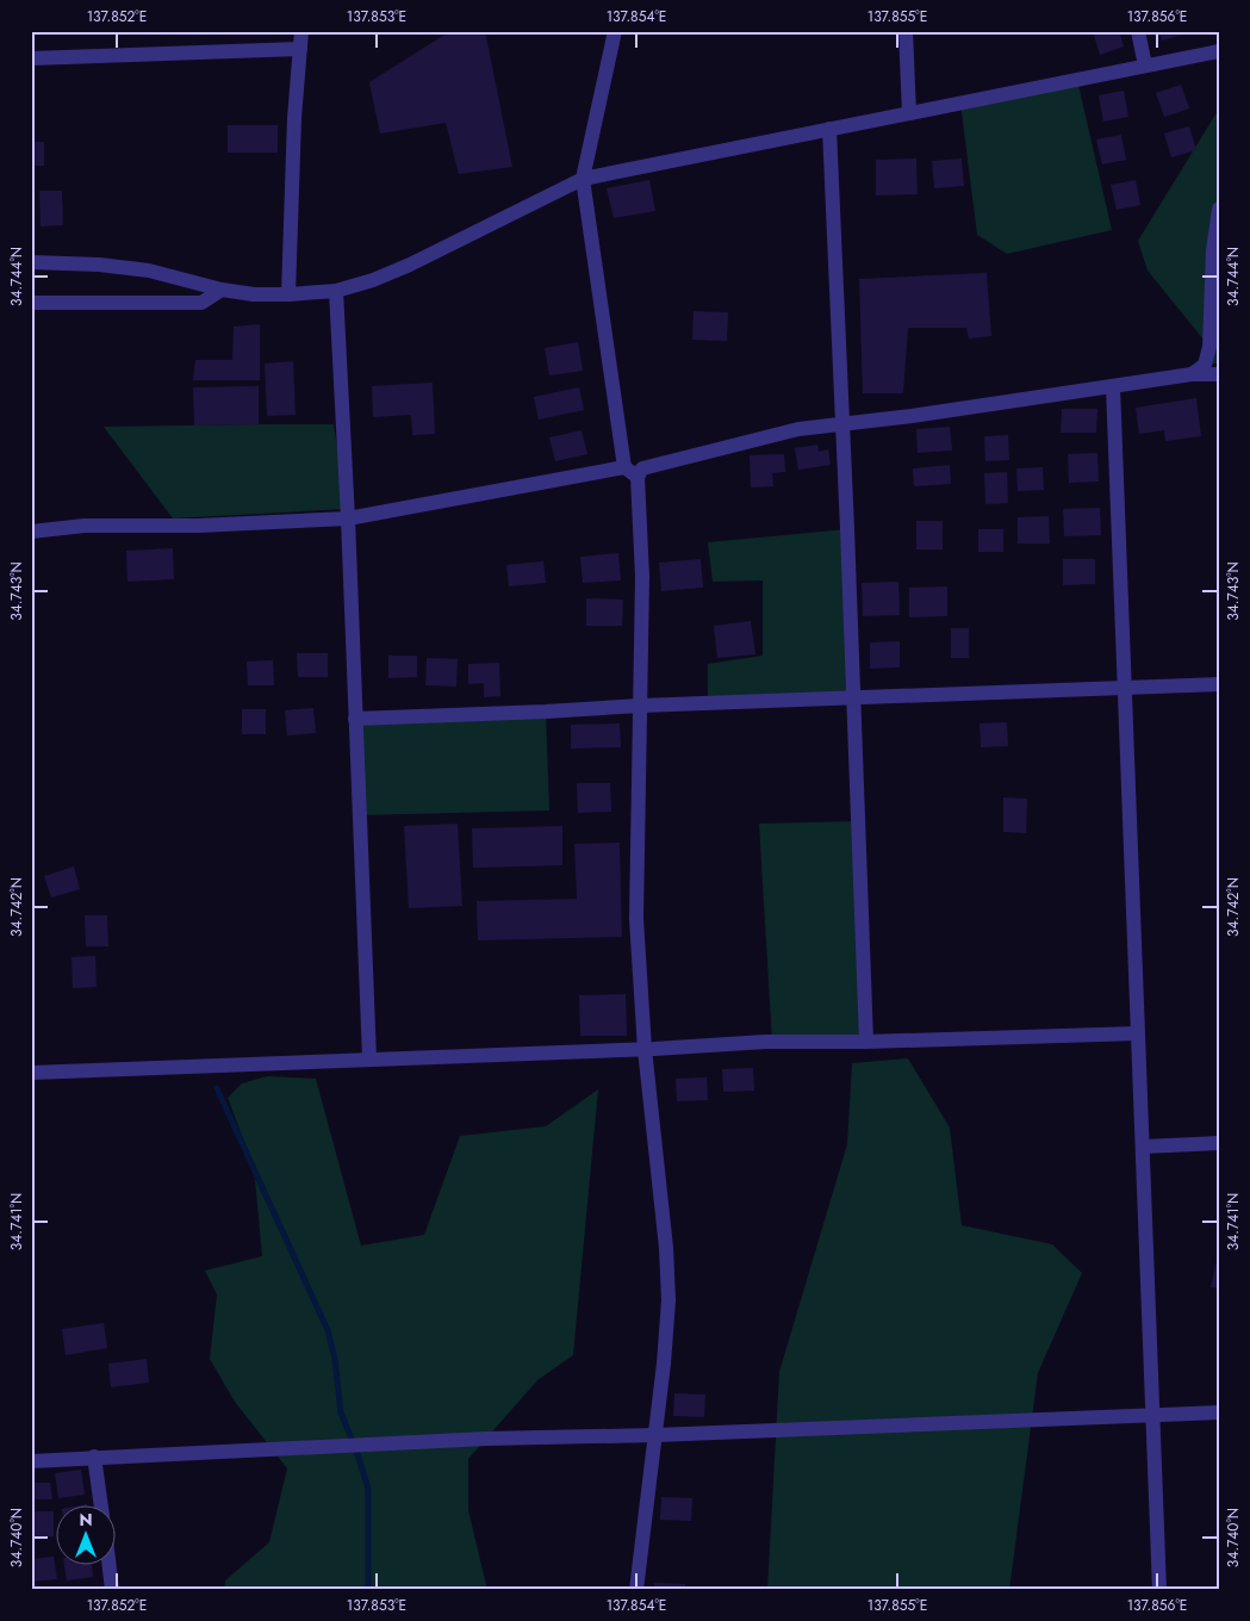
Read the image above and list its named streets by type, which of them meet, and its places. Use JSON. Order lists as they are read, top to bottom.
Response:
{
  "north": "top",
  "coordinates": [
    "137.852°E",
    "137.853°E",
    "137.854°E",
    "137.855°E",
    "137.856°E",
    "34.744°N",
    "34.743°N",
    "34.742°N",
    "34.741°N",
    "34.740°N"
  ]
}
